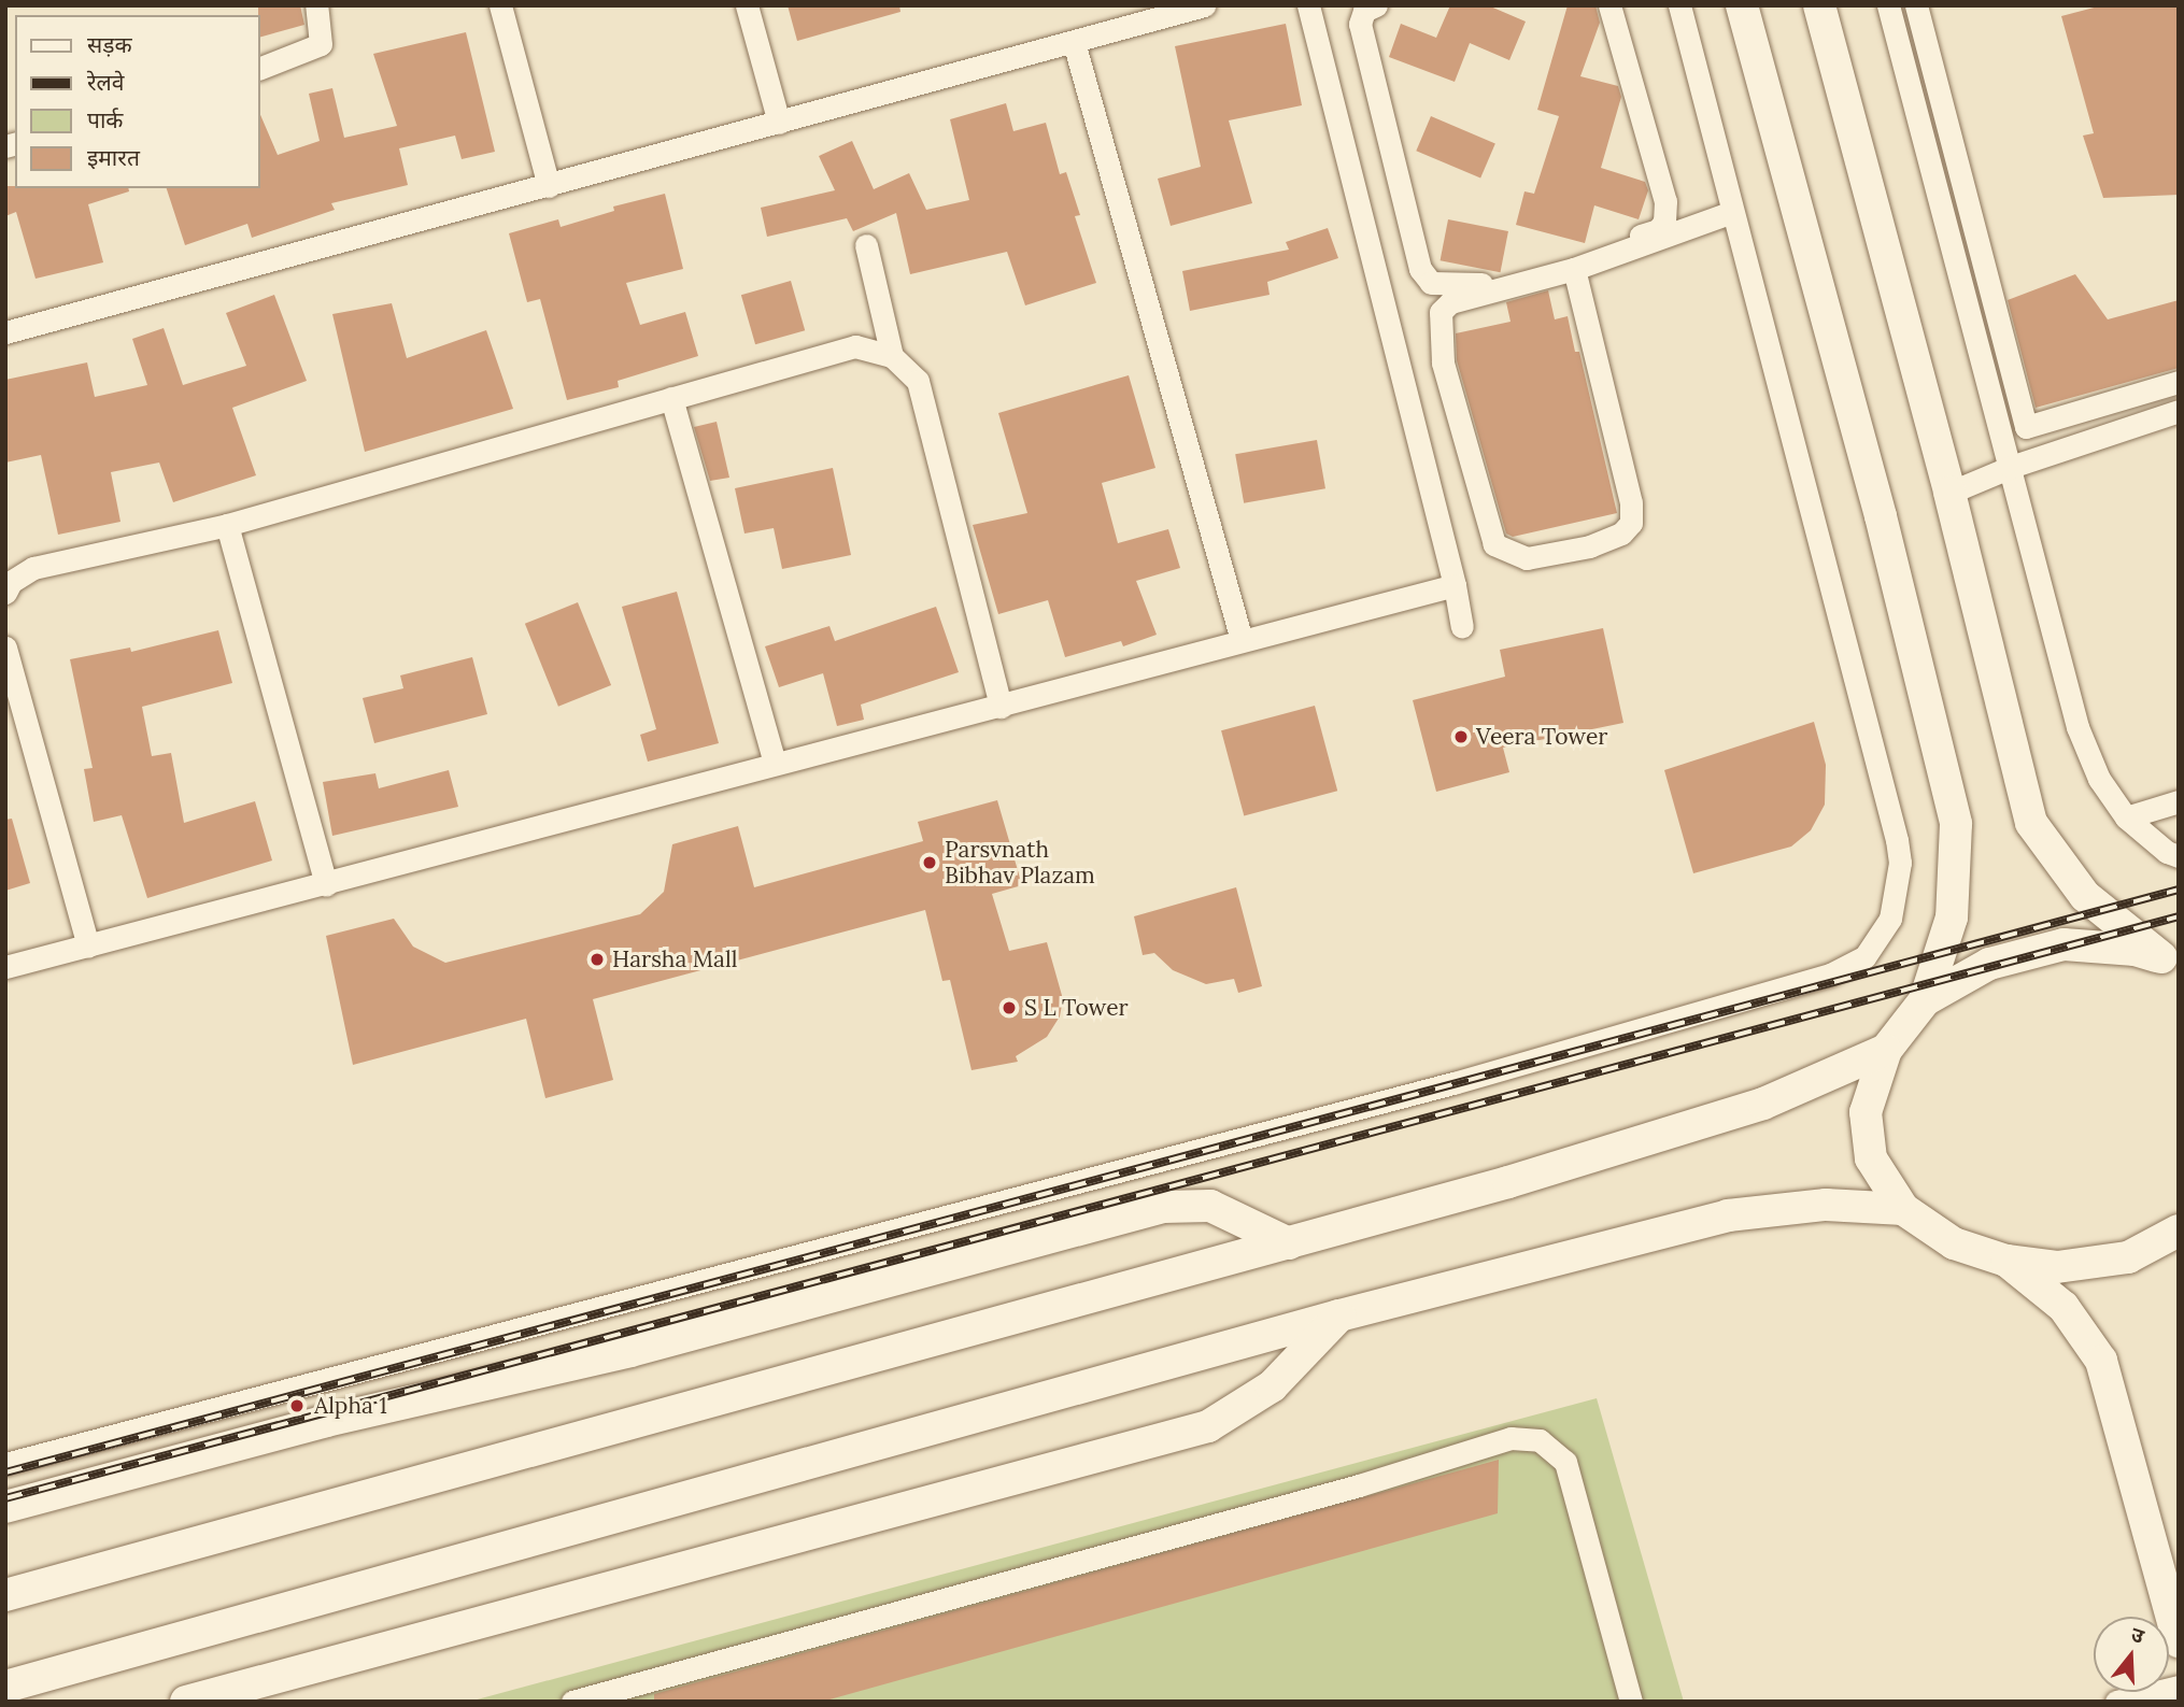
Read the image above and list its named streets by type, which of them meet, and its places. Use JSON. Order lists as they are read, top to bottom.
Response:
{
  "places": [
    "Veera Tower",
    "Parsvnath Bibhav Plazam",
    "Harsha Mall",
    "S L Tower",
    "Alpha 1"
  ],
  "legend": [
    "सड़क",
    "रेलवे",
    "पार्क",
    "इमारत"
  ],
  "north": "top"
}
